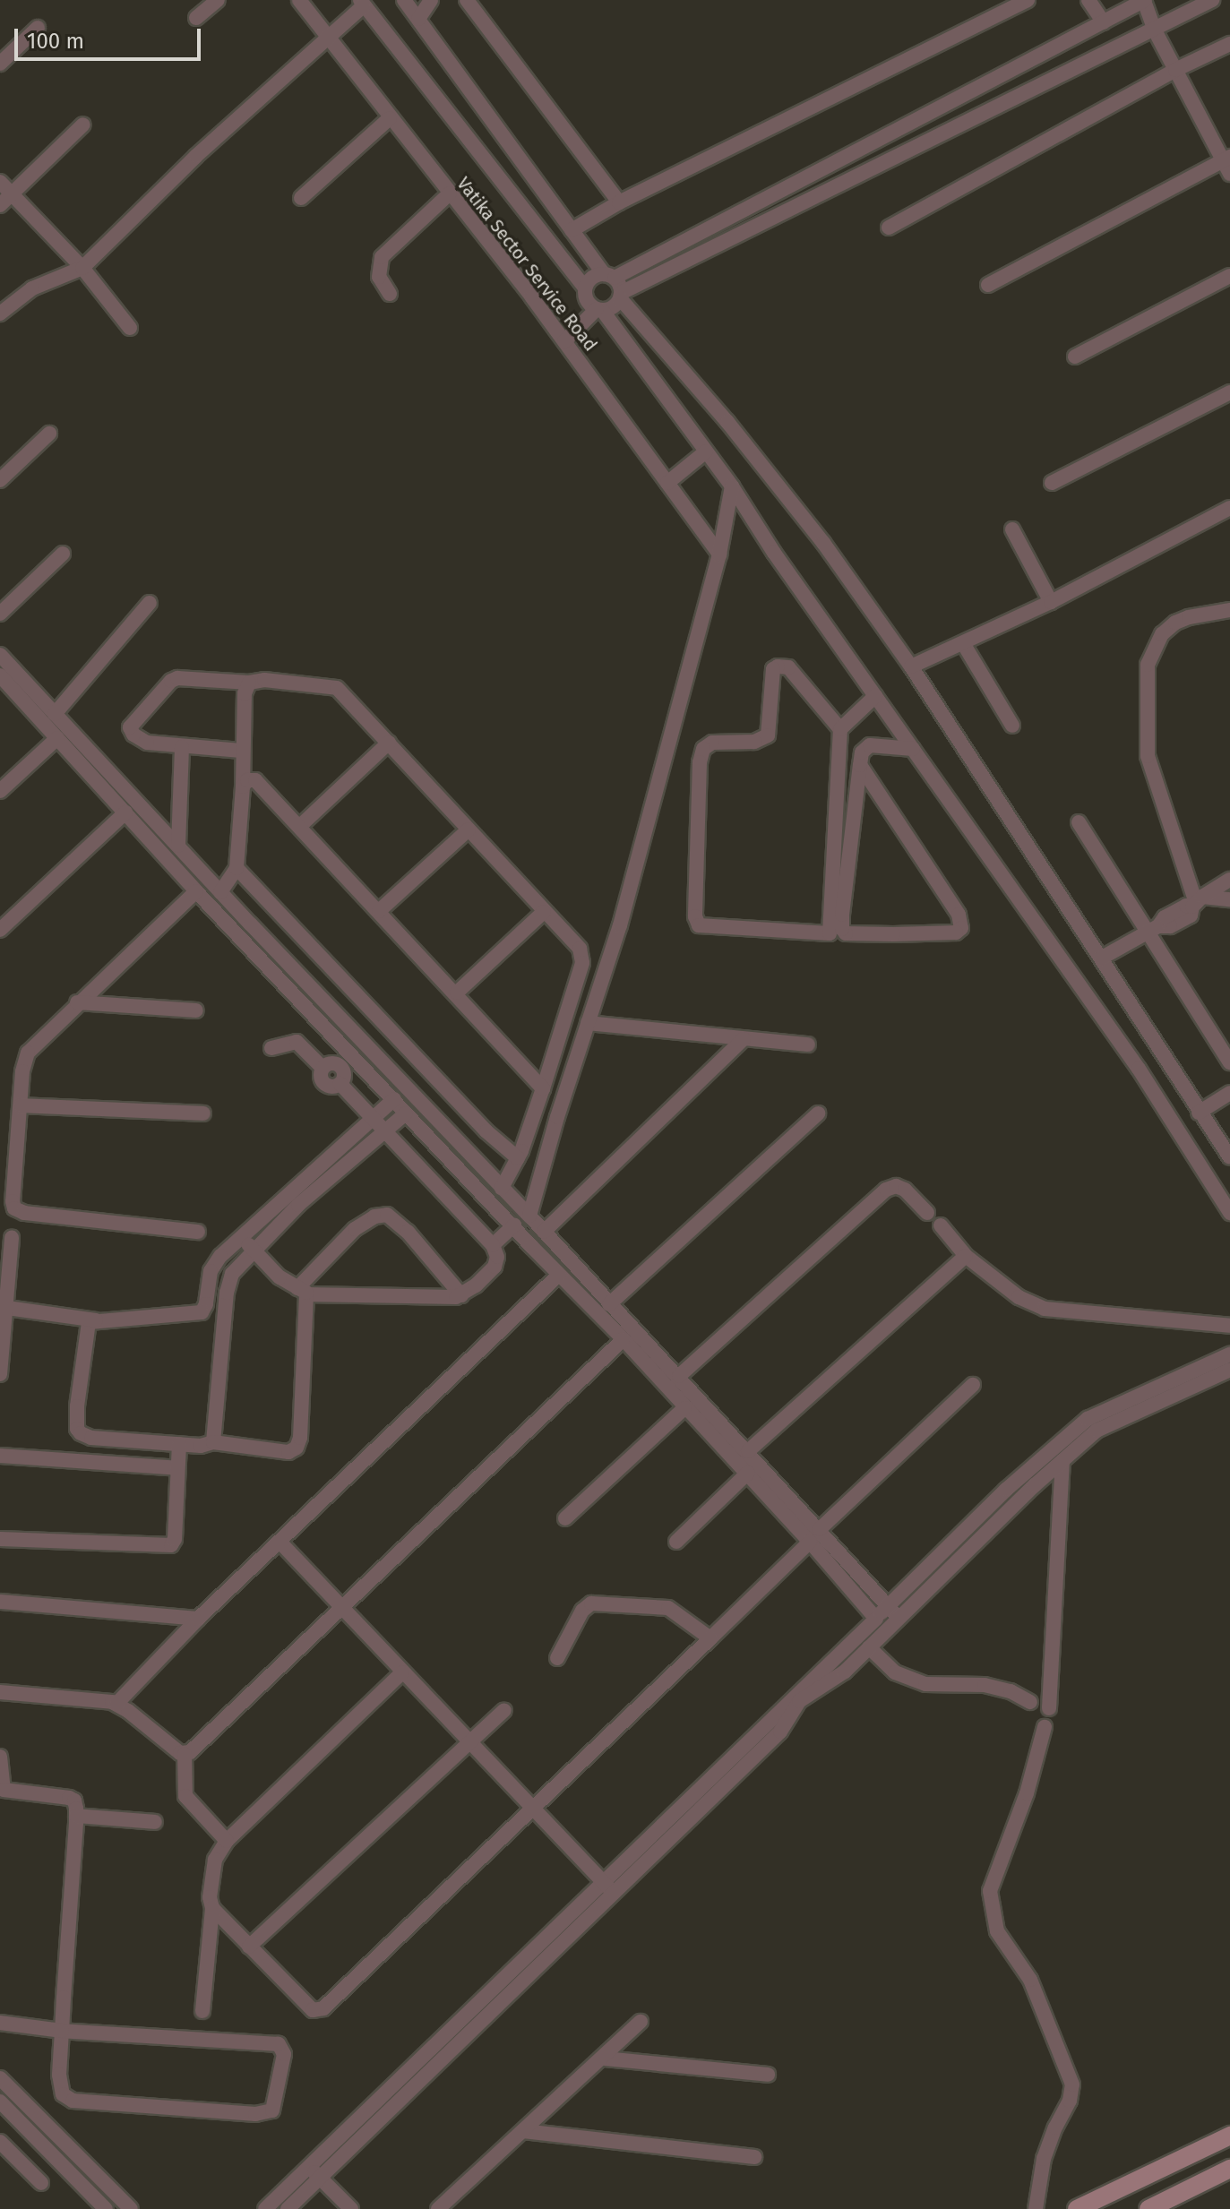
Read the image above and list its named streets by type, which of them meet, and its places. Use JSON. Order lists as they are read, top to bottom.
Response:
{
  "streets": {
    "street": ["Vatika Sector Service Road"]
  },
  "scale_bar": "100 m"
}
